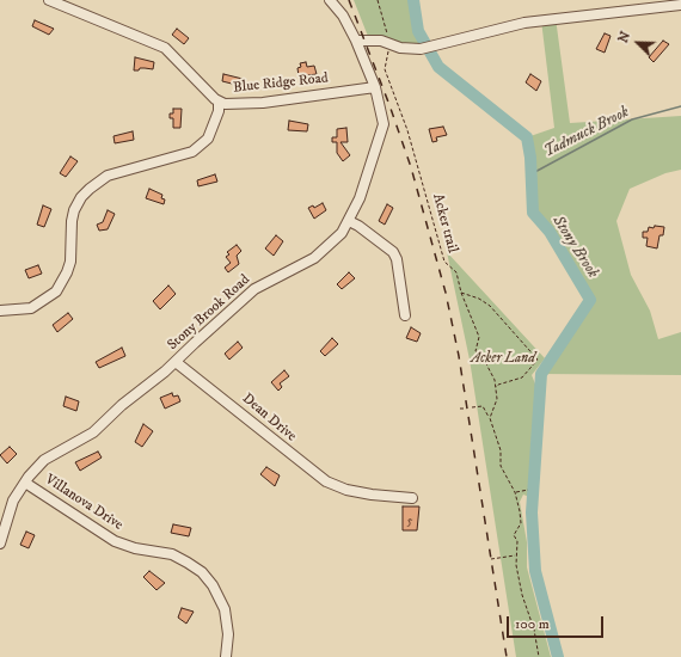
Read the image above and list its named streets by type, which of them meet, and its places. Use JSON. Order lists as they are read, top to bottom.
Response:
{
  "streets": {
    "street": [
      "Blue Ridge Road",
      "Stony Brook Road",
      "Dean Drive",
      "Villanova Drive"
    ],
    "path": ["Acker trail"]
  },
  "crossings": [
    ["Blue Ridge Road", "Stony Brook Road"],
    ["Stony Brook Road", "Dean Drive"],
    ["Stony Brook Road", "Villanova Drive"]
  ],
  "water": ["Tadmuck Brook", "Stony Brook"],
  "parks": ["Acker Land"],
  "house_numbers": ["5"],
  "scale_bar": "100 m",
  "north": "top left"
}
